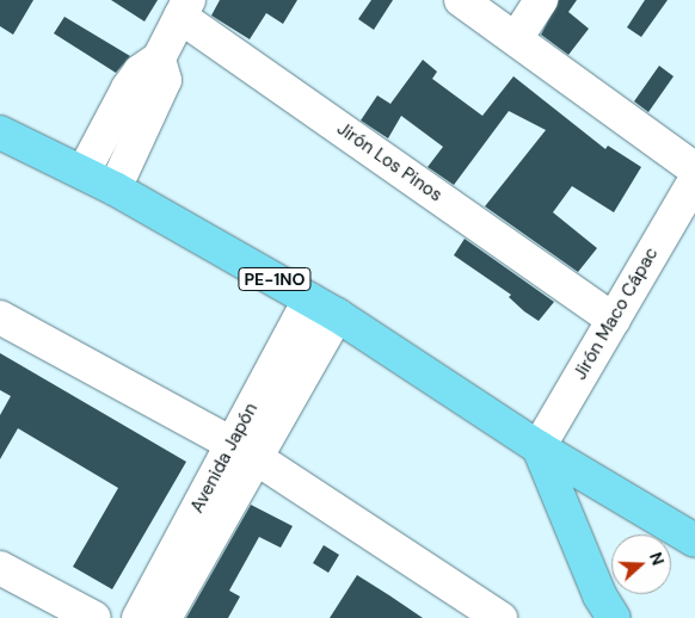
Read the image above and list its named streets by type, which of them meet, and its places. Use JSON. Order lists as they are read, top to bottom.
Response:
{
  "streets": {
    "main road": ["PE-1NO"],
    "street": ["Jirón Los Pinos", "Jirón Maco Cápac", "Avenida Japón"]
  },
  "crossings": [
    ["Jirón Los Pinos", "Jirón Maco Cápac"],
    ["PE-1NO", "Jirón Maco Cápac"],
    ["PE-1NO", "Avenida Japón"]
  ],
  "north": "right"
}
